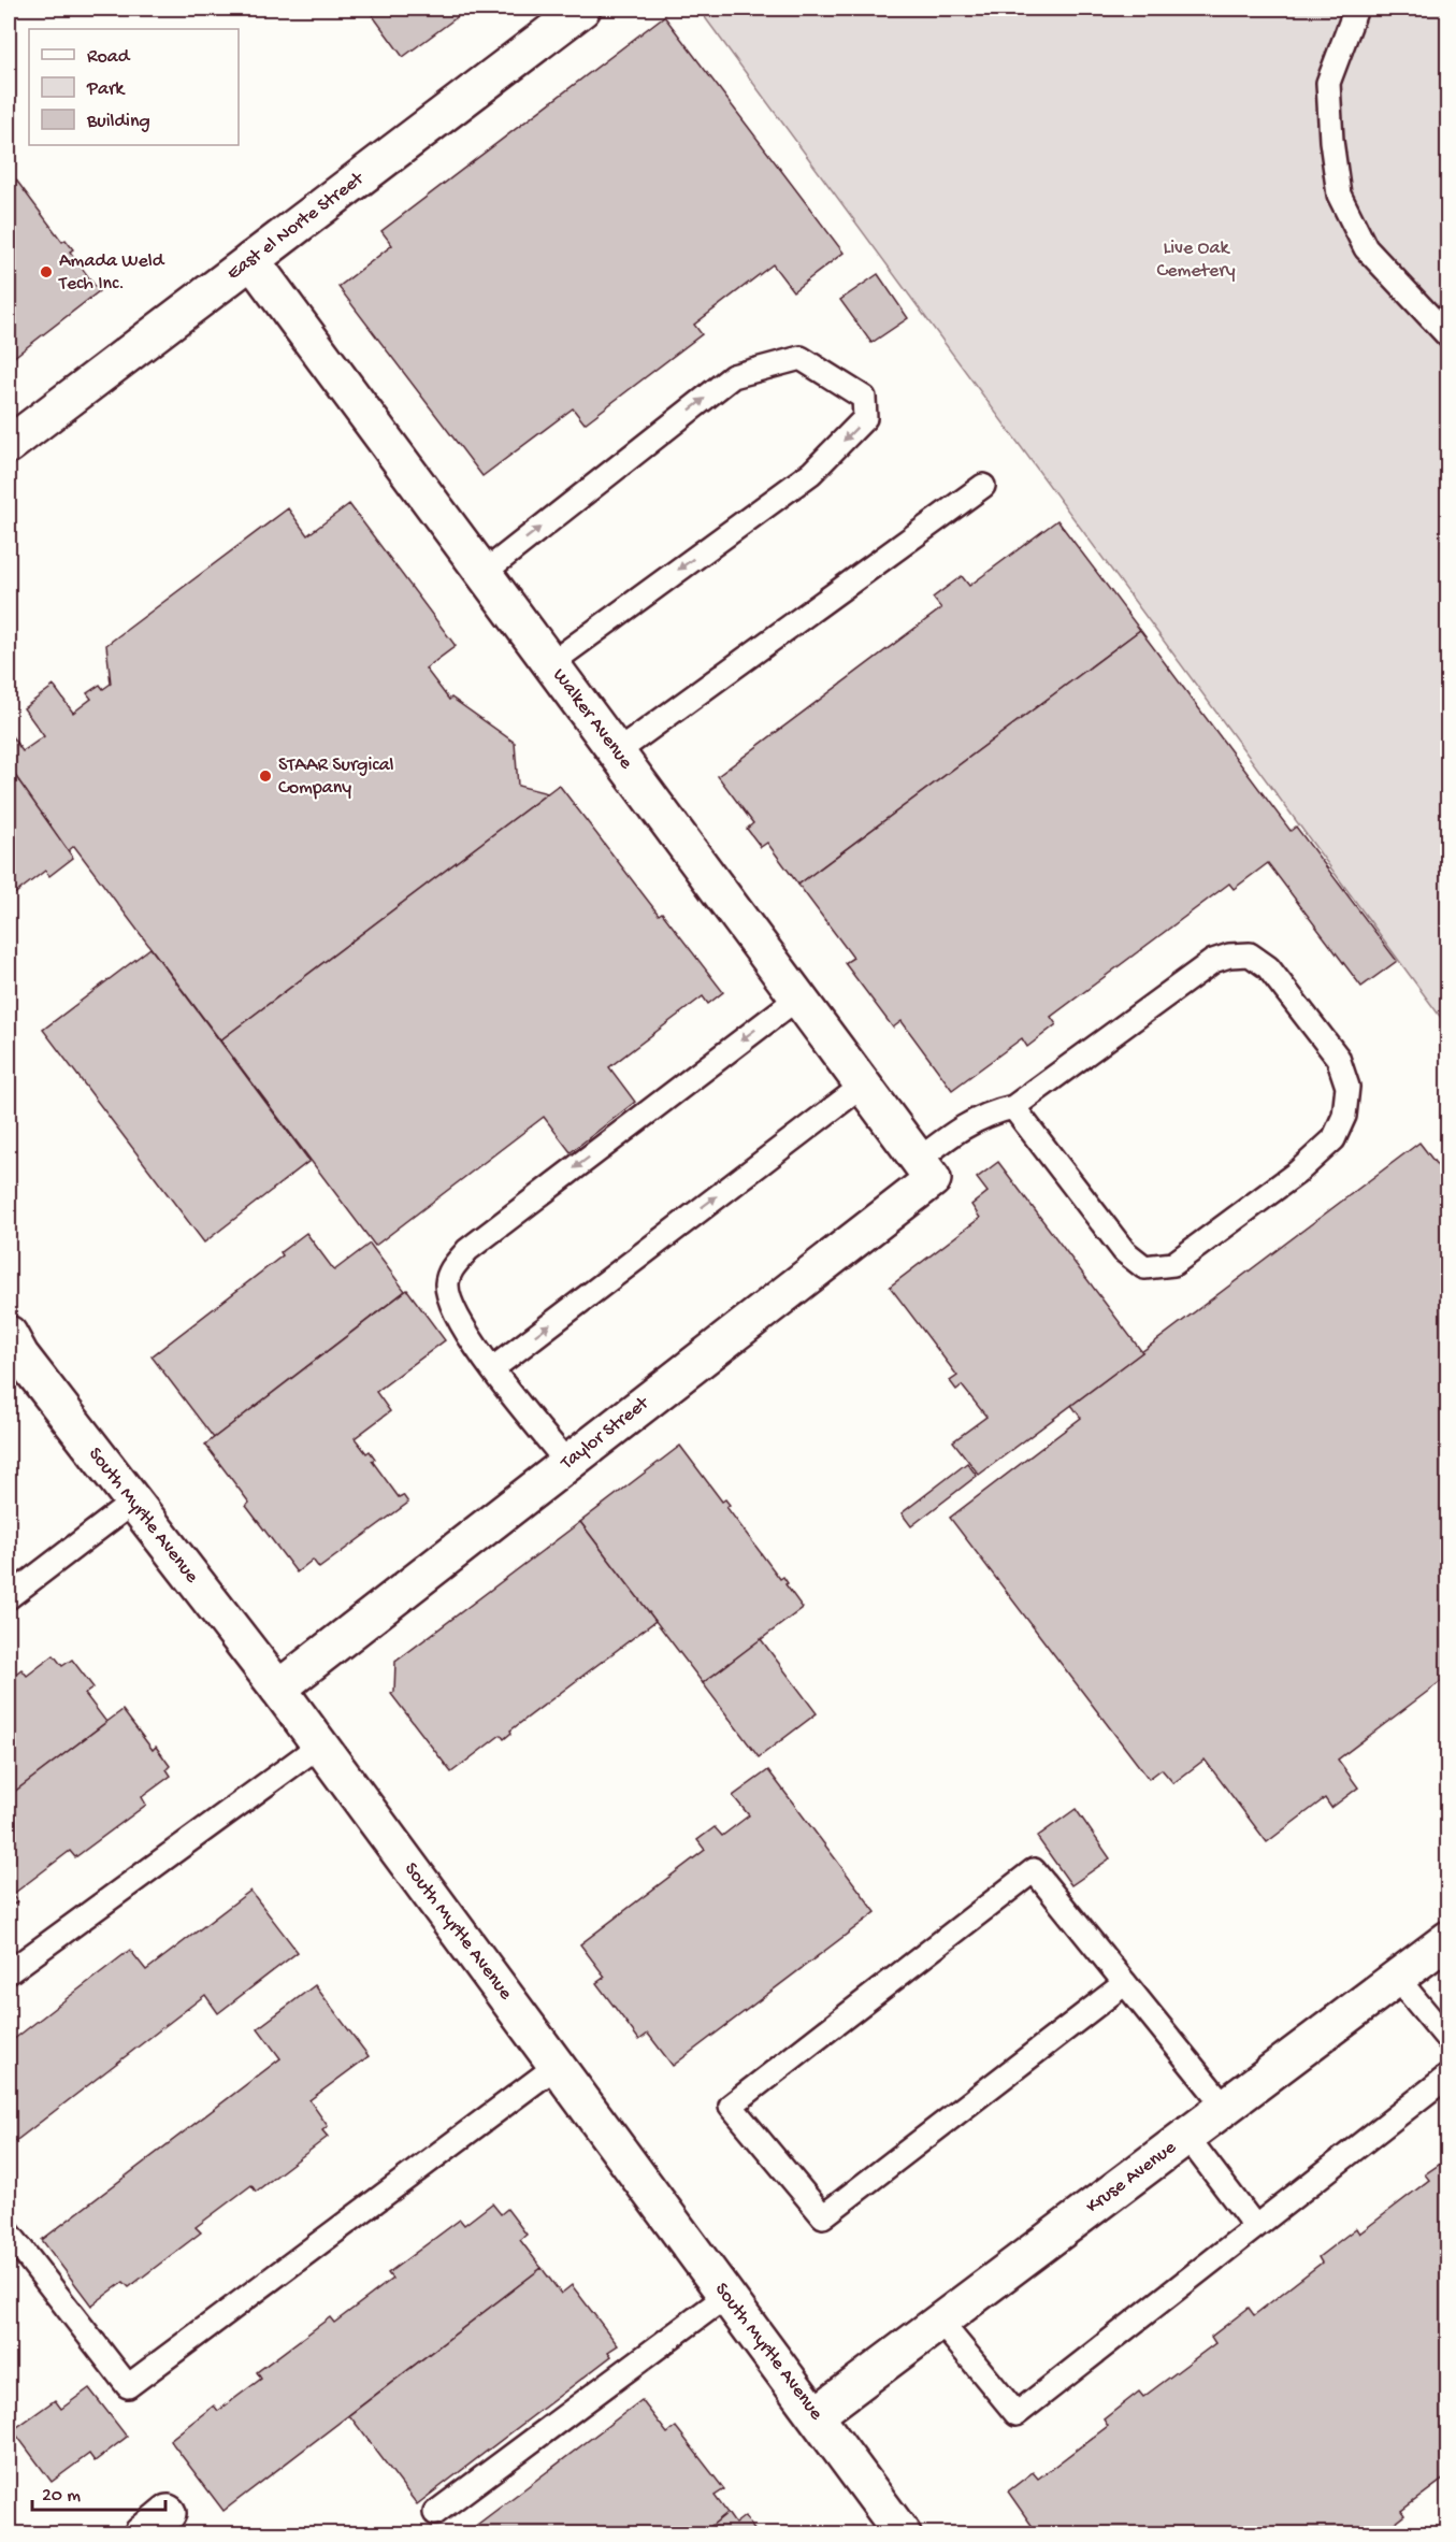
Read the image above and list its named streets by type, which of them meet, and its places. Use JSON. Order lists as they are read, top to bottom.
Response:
{
  "streets": {
    "street": [
      "East el Norte Street",
      "Walker Avenue",
      "Taylor Street",
      "South Myrtle Avenue",
      "Kruse Avenue"
    ]
  },
  "crossings": [
    ["East el Norte Street", "Walker Avenue"],
    ["Walker Avenue", "Taylor Street"],
    ["Taylor Street", "South Myrtle Avenue"],
    ["South Myrtle Avenue", "Kruse Avenue"]
  ],
  "parks": ["Live Oak Cemetery"],
  "places": ["Amada Weld Tech Inc.", "STAAR Surgical Company"],
  "legend": ["Road", "Park", "Building"],
  "scale_bar": "20 m"
}
